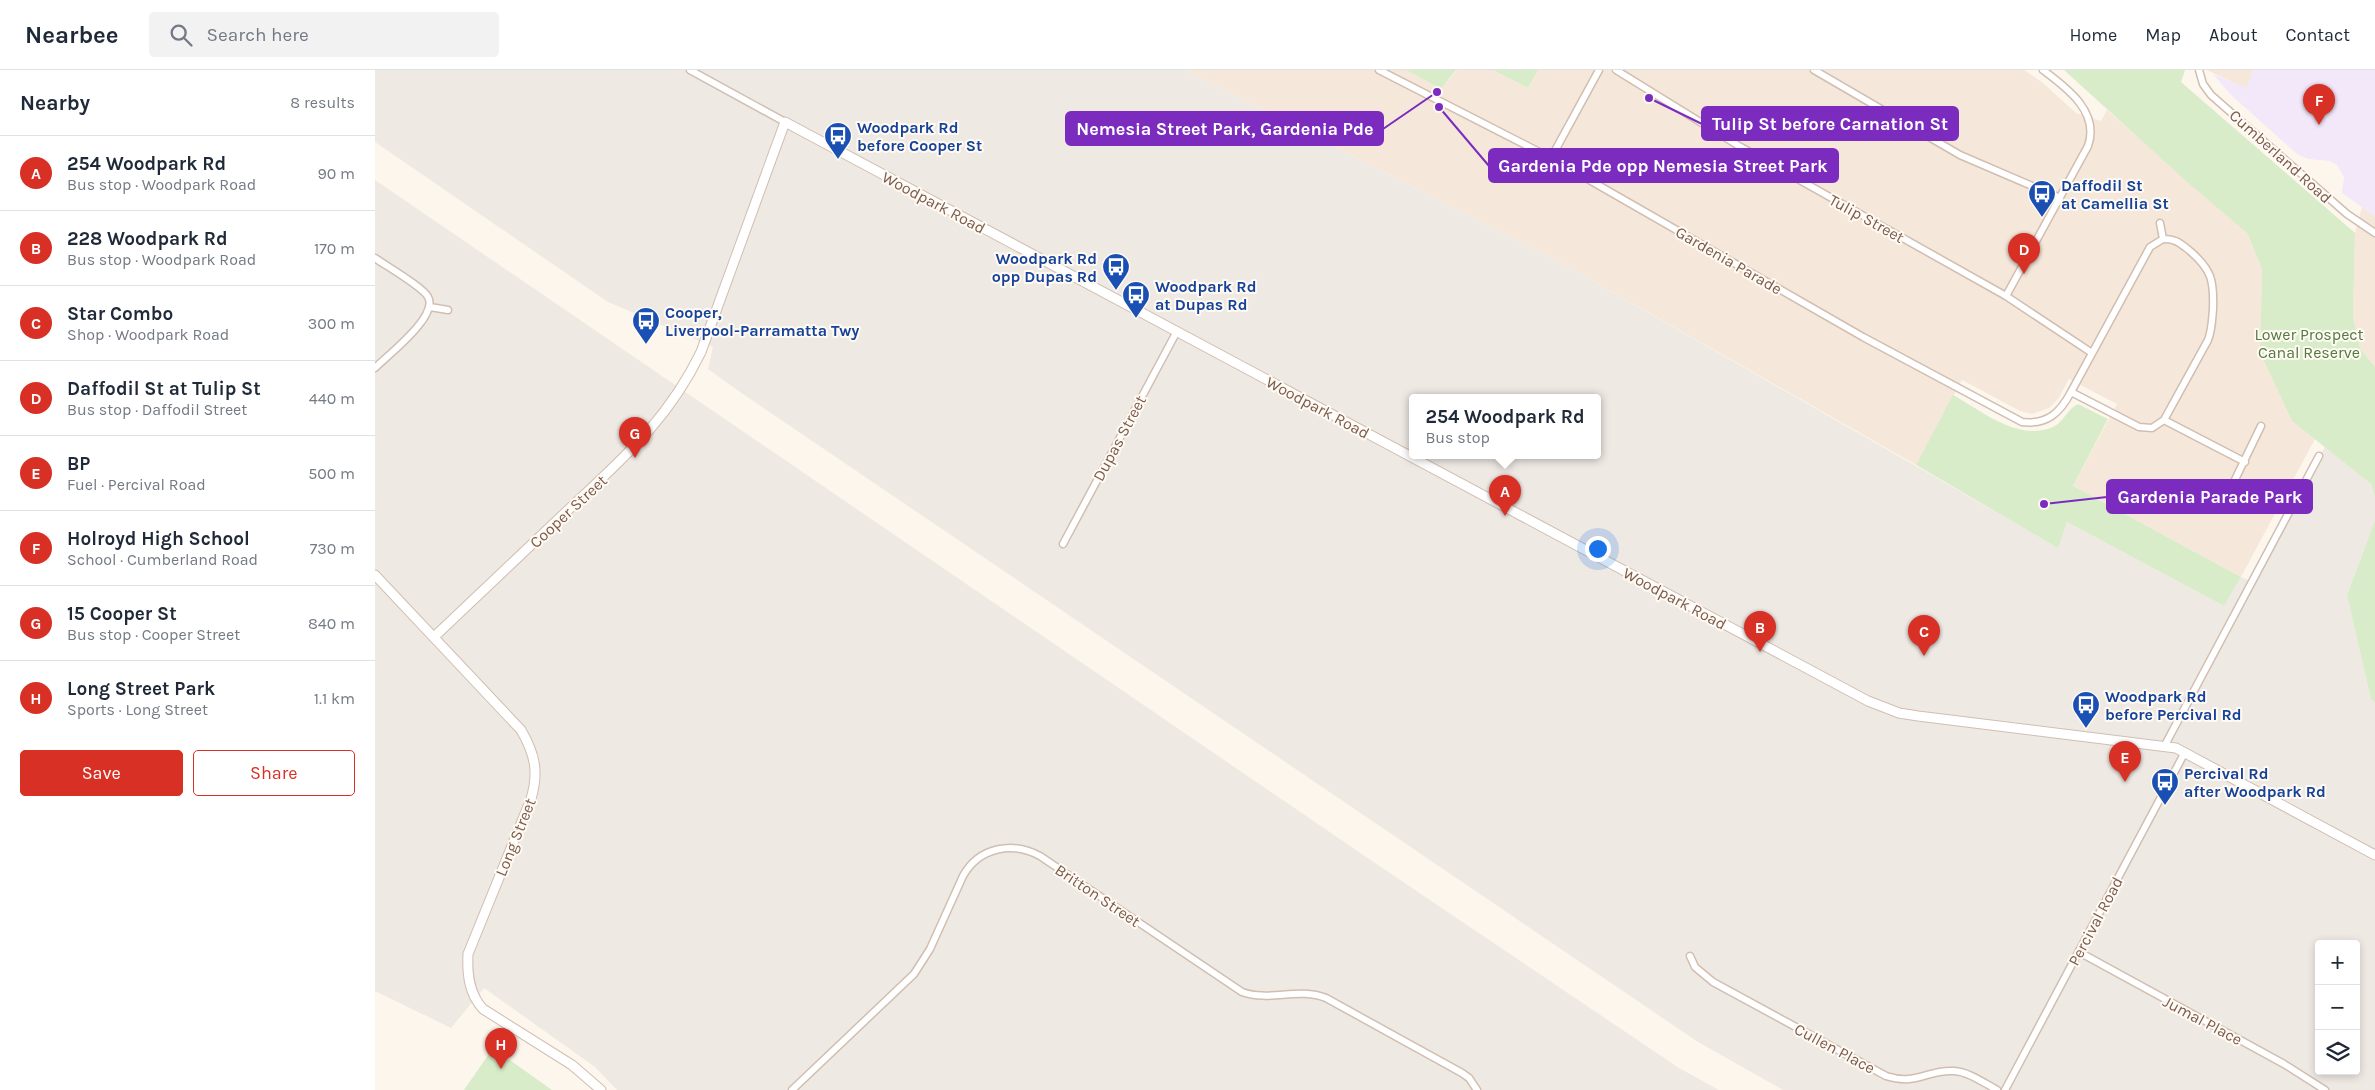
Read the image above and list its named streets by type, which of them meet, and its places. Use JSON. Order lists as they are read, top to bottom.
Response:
{
  "streets": {
    "street": [
      "Cumberland Road",
      "Woodpark Road",
      "Tulip Street",
      "Gardenia Parade",
      "Dupas Street",
      "Cooper Street",
      "Long Street",
      "Britton Street",
      "Percival Road",
      "Jumal Place",
      "Cullen Place"
    ]
  },
  "crossings": [
    ["Woodpark Road", "Dupas Street"],
    ["Woodpark Road", "Cooper Street"],
    ["Woodpark Road", "Percival Road"],
    ["Tulip Street", "Gardenia Parade"],
    ["Cooper Street", "Long Street"],
    ["Percival Road", "Jumal Place"]
  ],
  "parks": ["Lower Prospect Canal Reserve"],
  "places": {
    "other": [
      "Nemesia Street Park, Gardenia Pde",
      "Tulip St before Carnation St",
      "Gardenia Pde opp Nemesia Street Park",
      "Gardenia Parade Park"
    ],
    "bus stop": [
      "Woodpark Rd before Cooper St",
      "Daffodil St at Camellia St",
      "Woodpark Rd opp Dupas Rd",
      "Woodpark Rd at Dupas Rd",
      "Cooper, Liverpool-Parramatta Twy",
      "Woodpark Rd before Percival Rd",
      "Percival Rd after Woodpark Rd"
    ]
  },
  "page": {
    "header": "Nearbee",
    "search": "Search here",
    "nav": [
      "Home",
      "Map",
      "About",
      "Contact"
    ],
    "heading": ["Nearby", "8 results"],
    "pins": [
      "F",
      "D",
      "G",
      "A",
      "B",
      "C",
      "E",
      "H"
    ],
    "list": [
      {
        "mark": "A",
        "name": "254 Woodpark Rd",
        "note": "Bus stop · Woodpark Road",
        "value": "90 m"
      },
      {
        "mark": "B",
        "name": "228 Woodpark Rd",
        "note": "Bus stop · Woodpark Road",
        "value": "170 m"
      },
      {
        "mark": "C",
        "name": "Star Combo",
        "note": "Shop · Woodpark Road",
        "value": "300 m"
      },
      {
        "mark": "D",
        "name": "Daffodil St at Tulip St",
        "note": "Bus stop · Daffodil Street",
        "value": "440 m"
      },
      {
        "mark": "E",
        "name": "BP",
        "note": "Fuel · Percival Road",
        "value": "500 m"
      },
      {
        "mark": "F",
        "name": "Holroyd High School",
        "note": "School · Cumberland Road",
        "value": "730 m"
      },
      {
        "mark": "G",
        "name": "15 Cooper St",
        "note": "Bus stop · Cooper Street",
        "value": "840 m"
      },
      {
        "mark": "H",
        "name": "Long Street Park",
        "note": "Sports · Long Street",
        "value": "1.1 km"
      }
    ],
    "popup": ["254 Woodpark Rd", "Bus stop"],
    "buttons": ["Save", "Share"],
    "map_buttons": ["+", "−"]
  }
}
